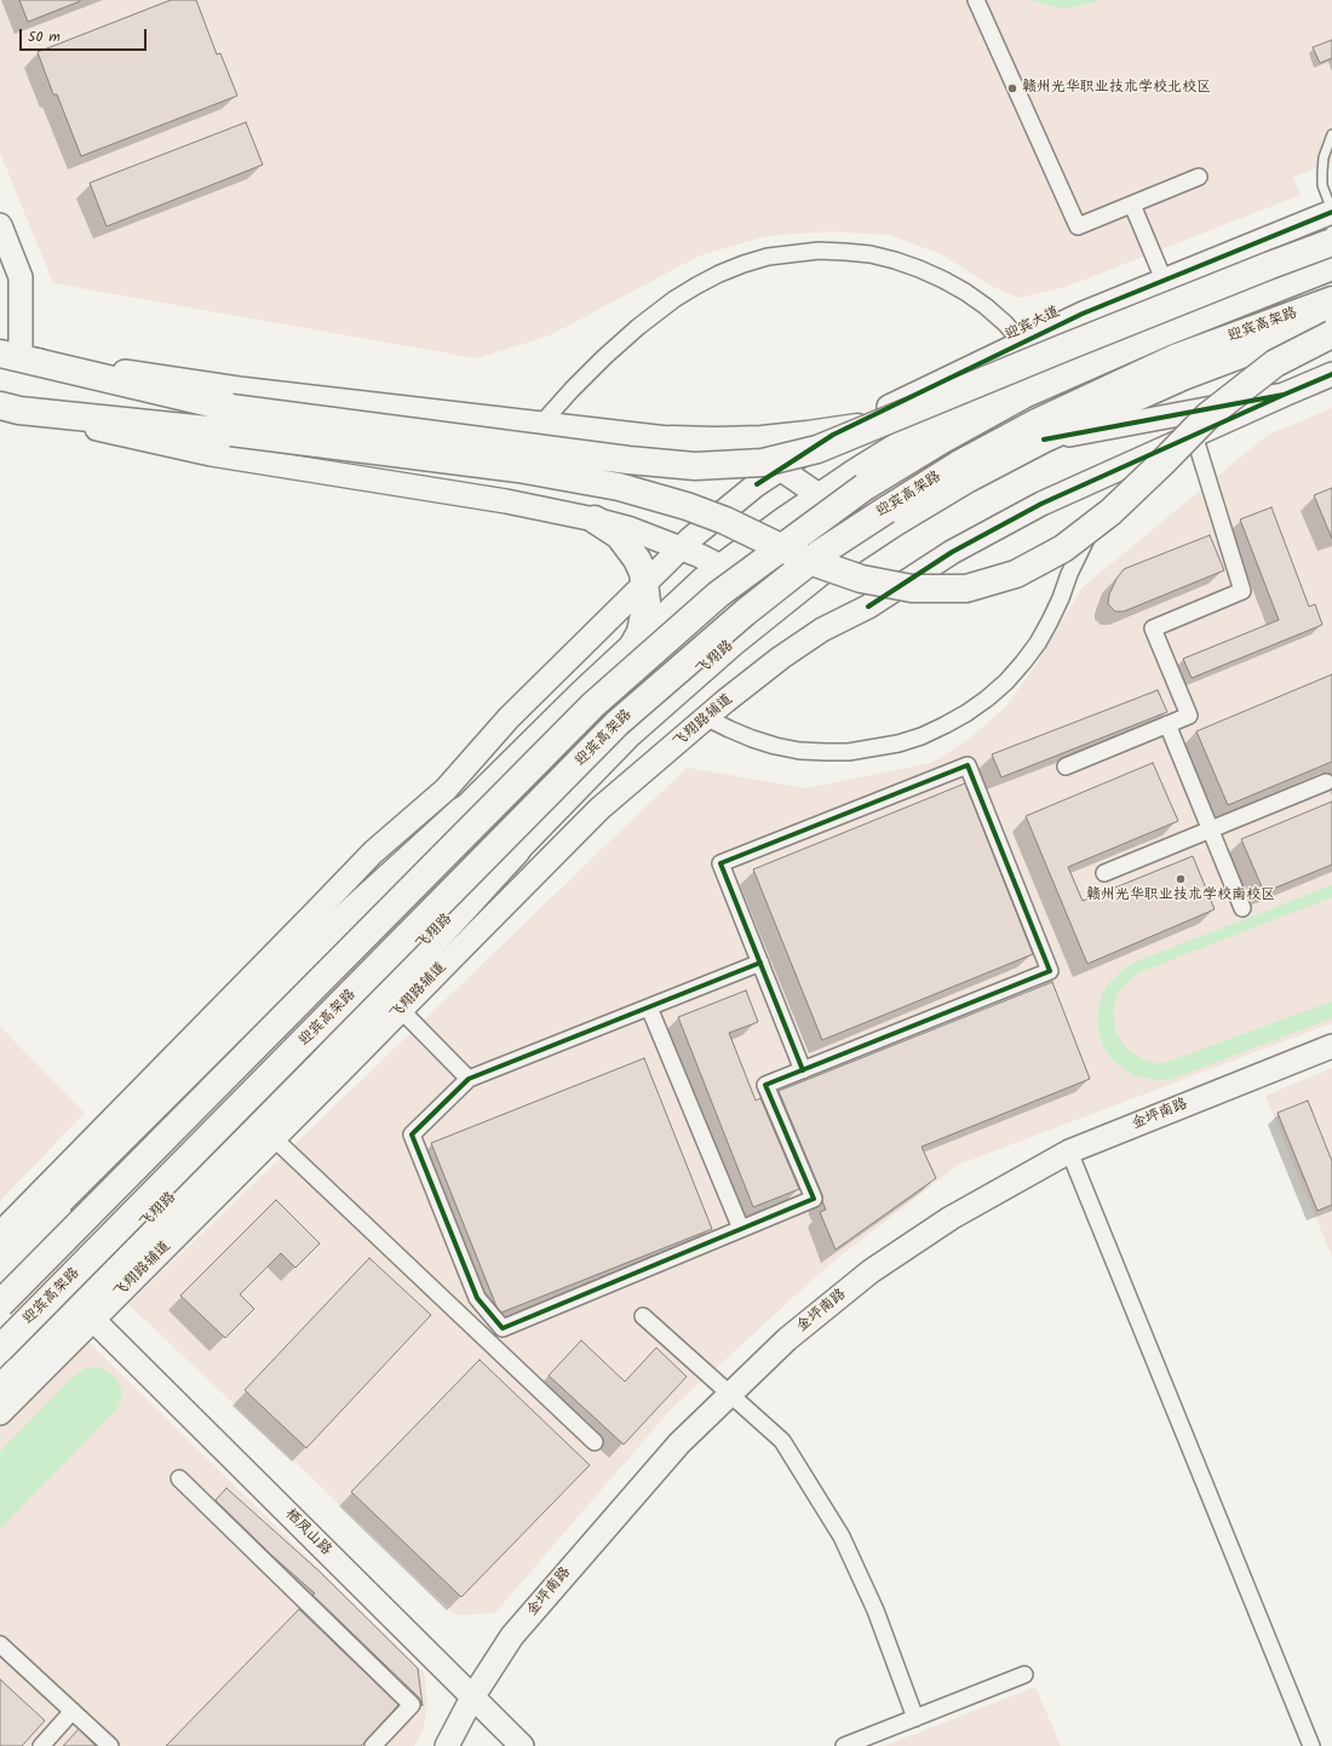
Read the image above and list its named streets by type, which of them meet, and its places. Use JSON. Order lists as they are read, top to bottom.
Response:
{
  "streets": {
    "highway": ["迎宾高架路"],
    "main road": ["飞翔路"],
    "street": [
      "迎宾大道",
      "飞翔路辅道",
      "金坪南路",
      "栖凤山路"
    ]
  },
  "crossings": [
    ["飞翔路辅道", "栖凤山路"],
    ["金坪南路", "栖凤山路"]
  ],
  "places": ["赣州光华职业技术学校北校区", "赣州光华职业技术学校南校区"],
  "scale_bar": "50 m"
}
